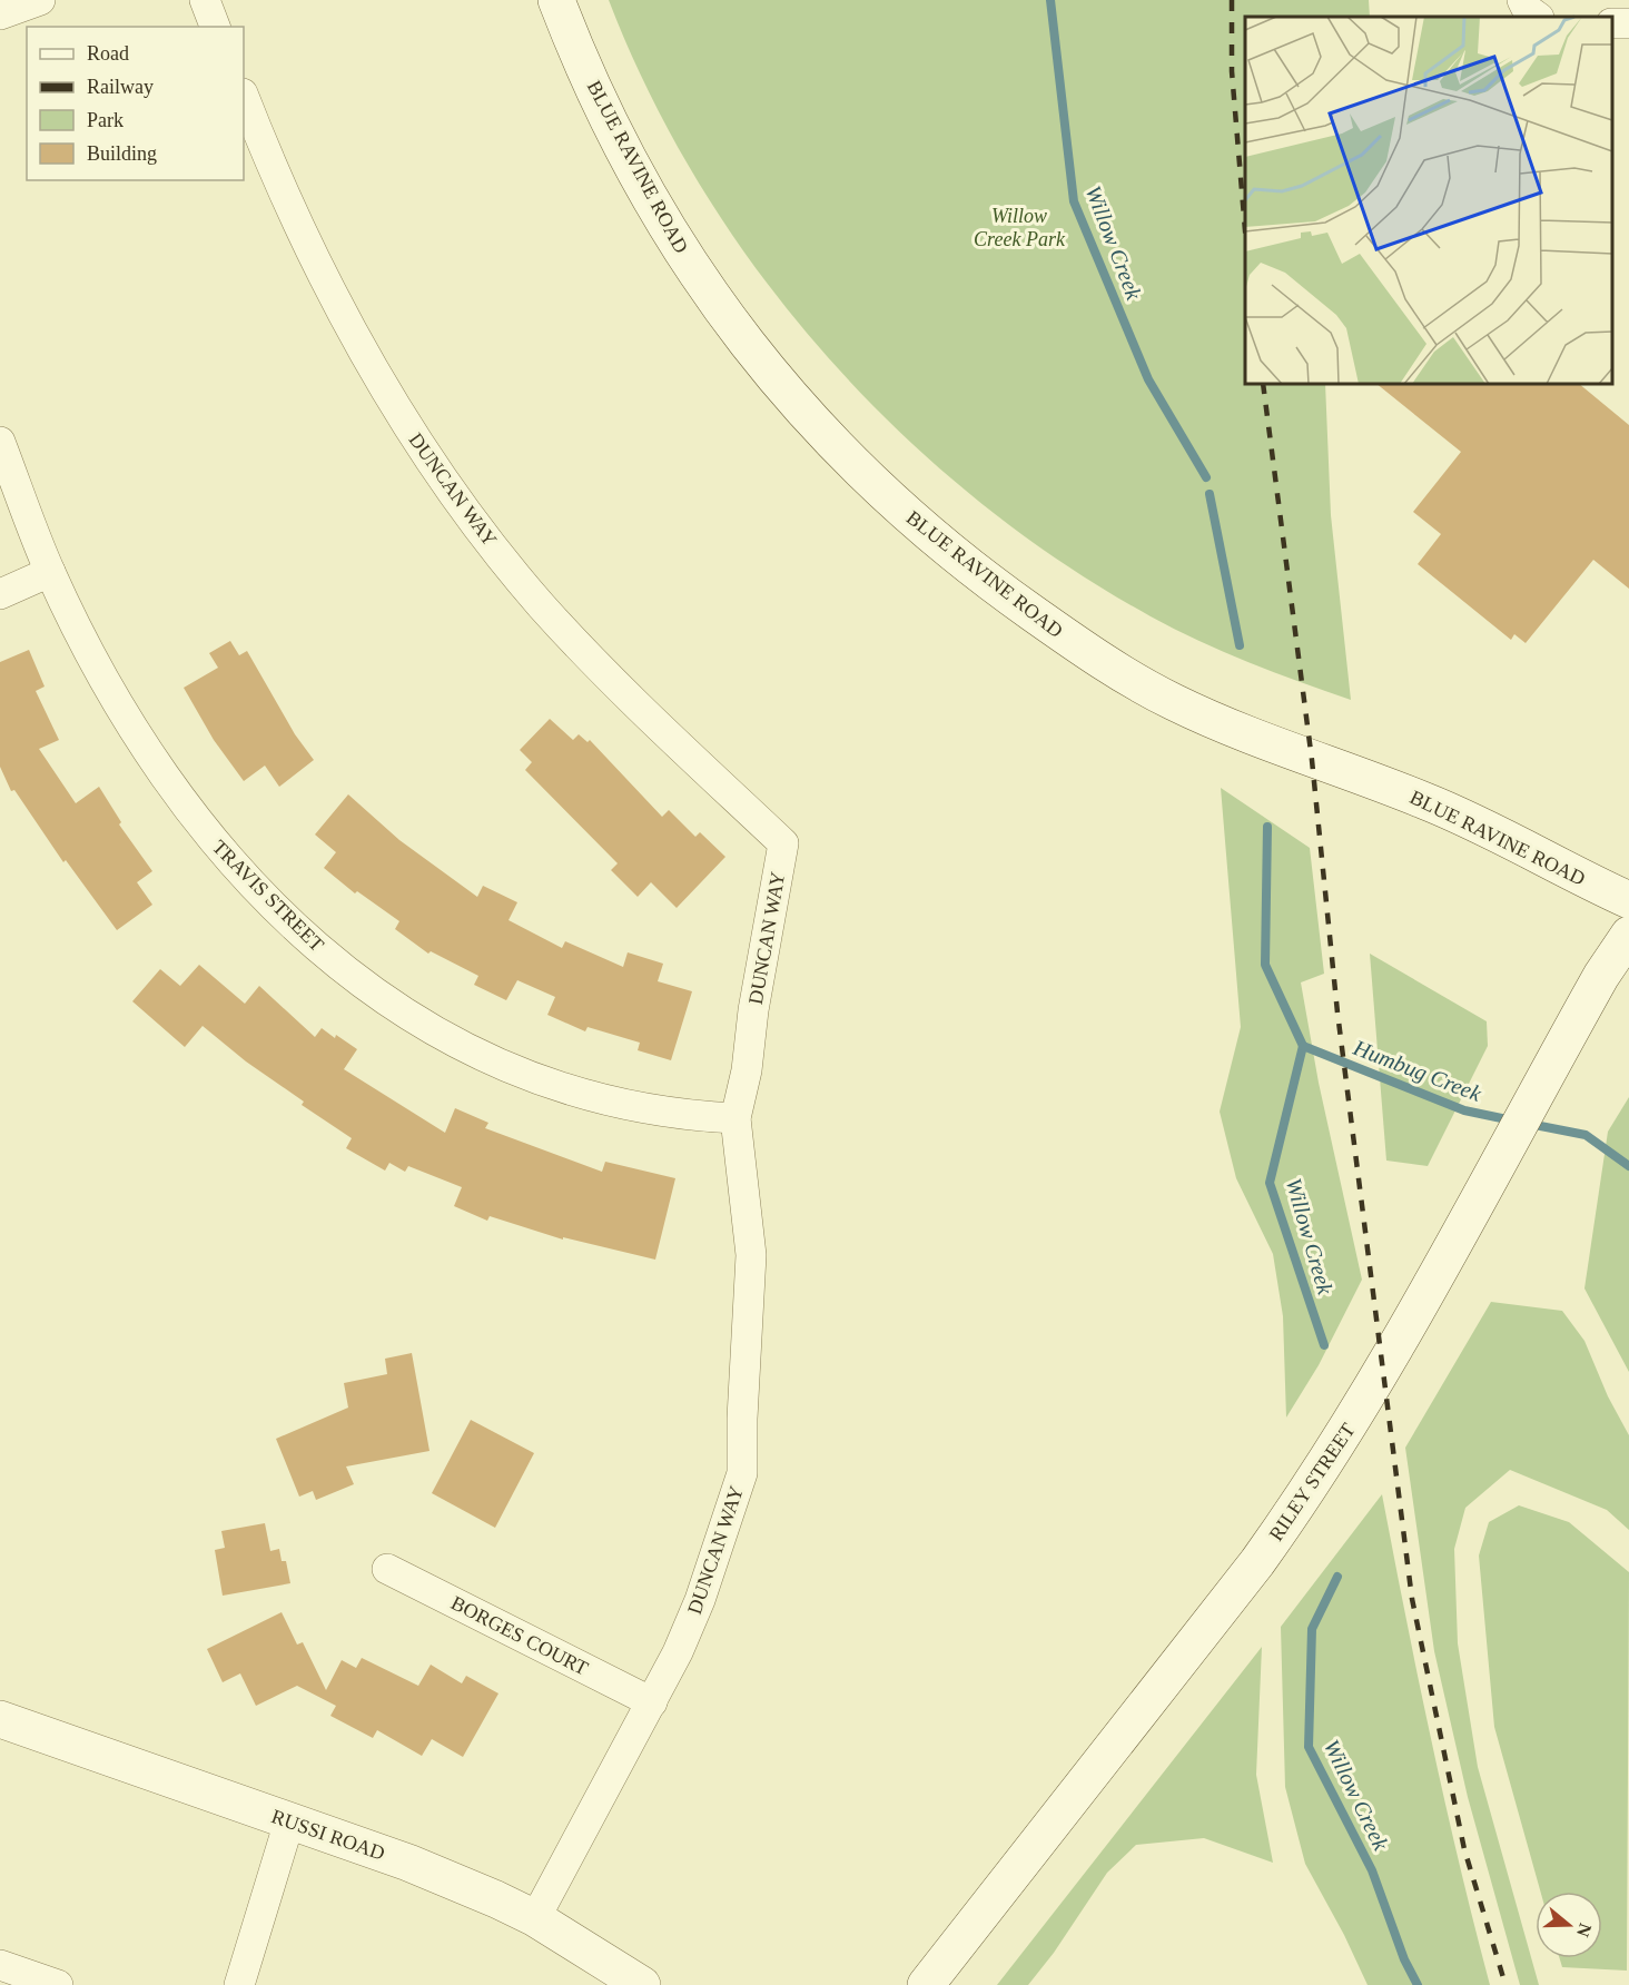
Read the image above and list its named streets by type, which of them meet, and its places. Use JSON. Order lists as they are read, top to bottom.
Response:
{
  "streets": {
    "main road": ["BLUE RAVINE ROAD", "RILEY STREET", "RUSSI ROAD"],
    "street": ["DUNCAN WAY", "TRAVIS STREET", "BORGES COURT"]
  },
  "crossings": [
    ["DUNCAN WAY", "TRAVIS STREET"],
    ["DUNCAN WAY", "BORGES COURT"],
    ["DUNCAN WAY", "RUSSI ROAD"]
  ],
  "water": ["Willow Creek", "Humbug Creek"],
  "parks": ["Willow Creek Park"],
  "legend": [
    "Road",
    "Railway",
    "Park",
    "Building"
  ],
  "north": "right"
}
